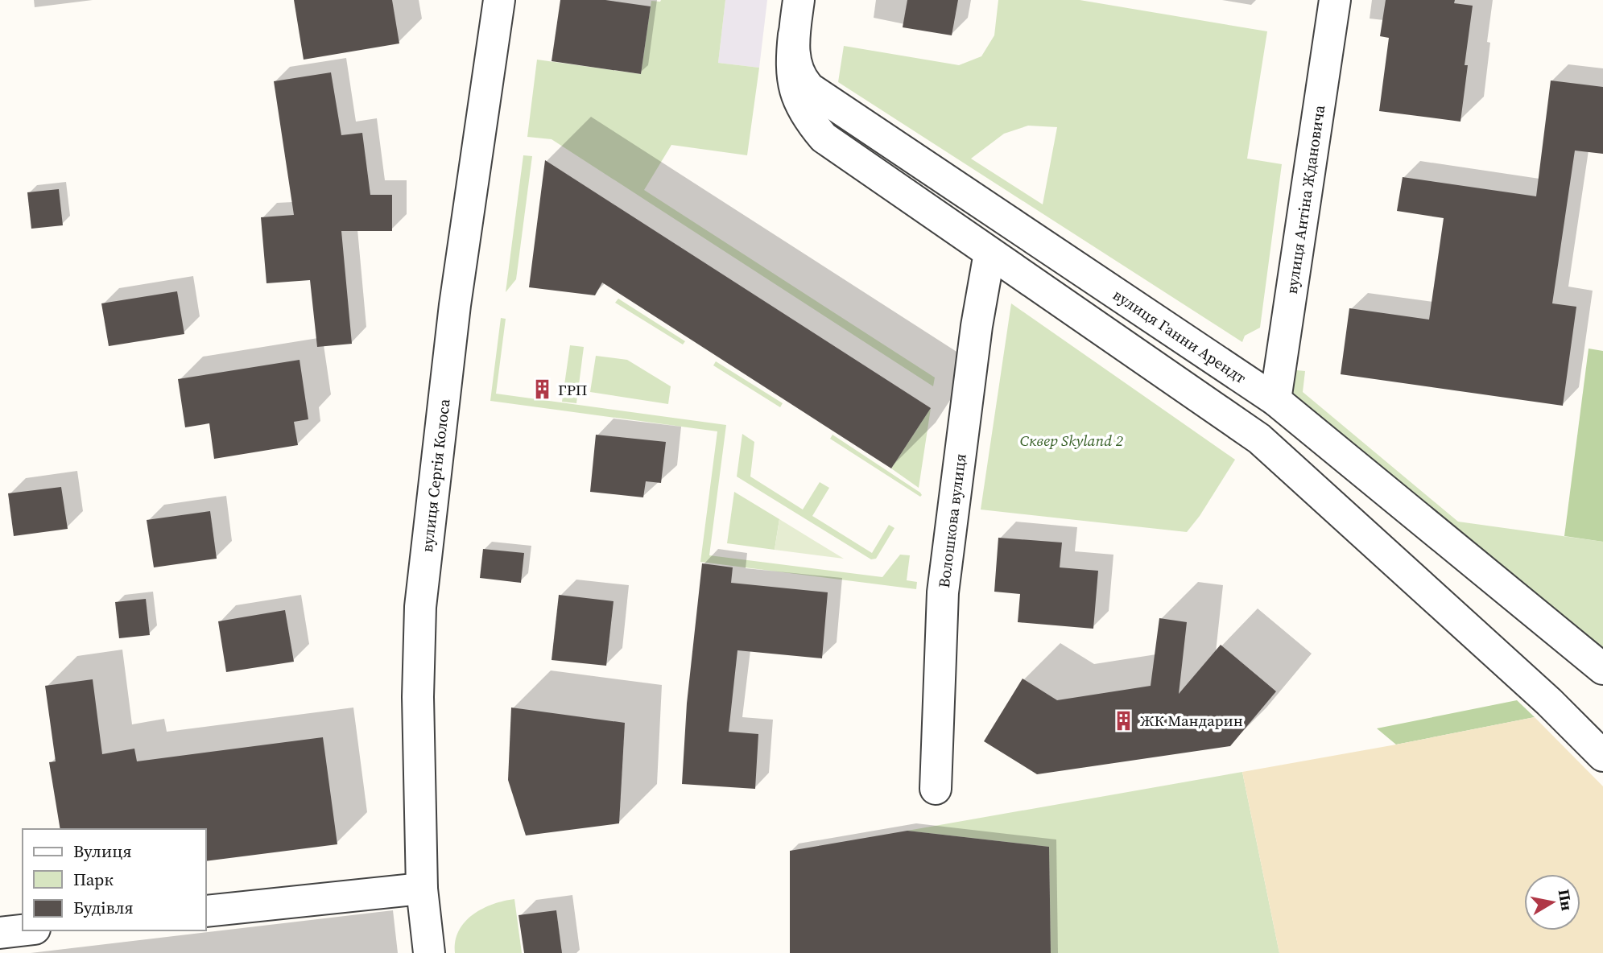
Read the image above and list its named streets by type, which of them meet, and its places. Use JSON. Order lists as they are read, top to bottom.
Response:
{
  "streets": {
    "street": [
      "вулиця Антіна Ждановича",
      "вулиця Ганни Арендт",
      "вулиця Сергія Колоса",
      "Волошкова вулиця"
    ]
  },
  "crossings": [
    ["вулиця Антіна Ждановича", "вулиця Ганни Арендт"]
  ],
  "parks": ["Сквер Skyland 2"],
  "places": {
    "building": ["ГРП", "ЖК Мандарин"]
  },
  "legend": ["Вулиця", "Парк", "Будівля"],
  "north": "right"
}
